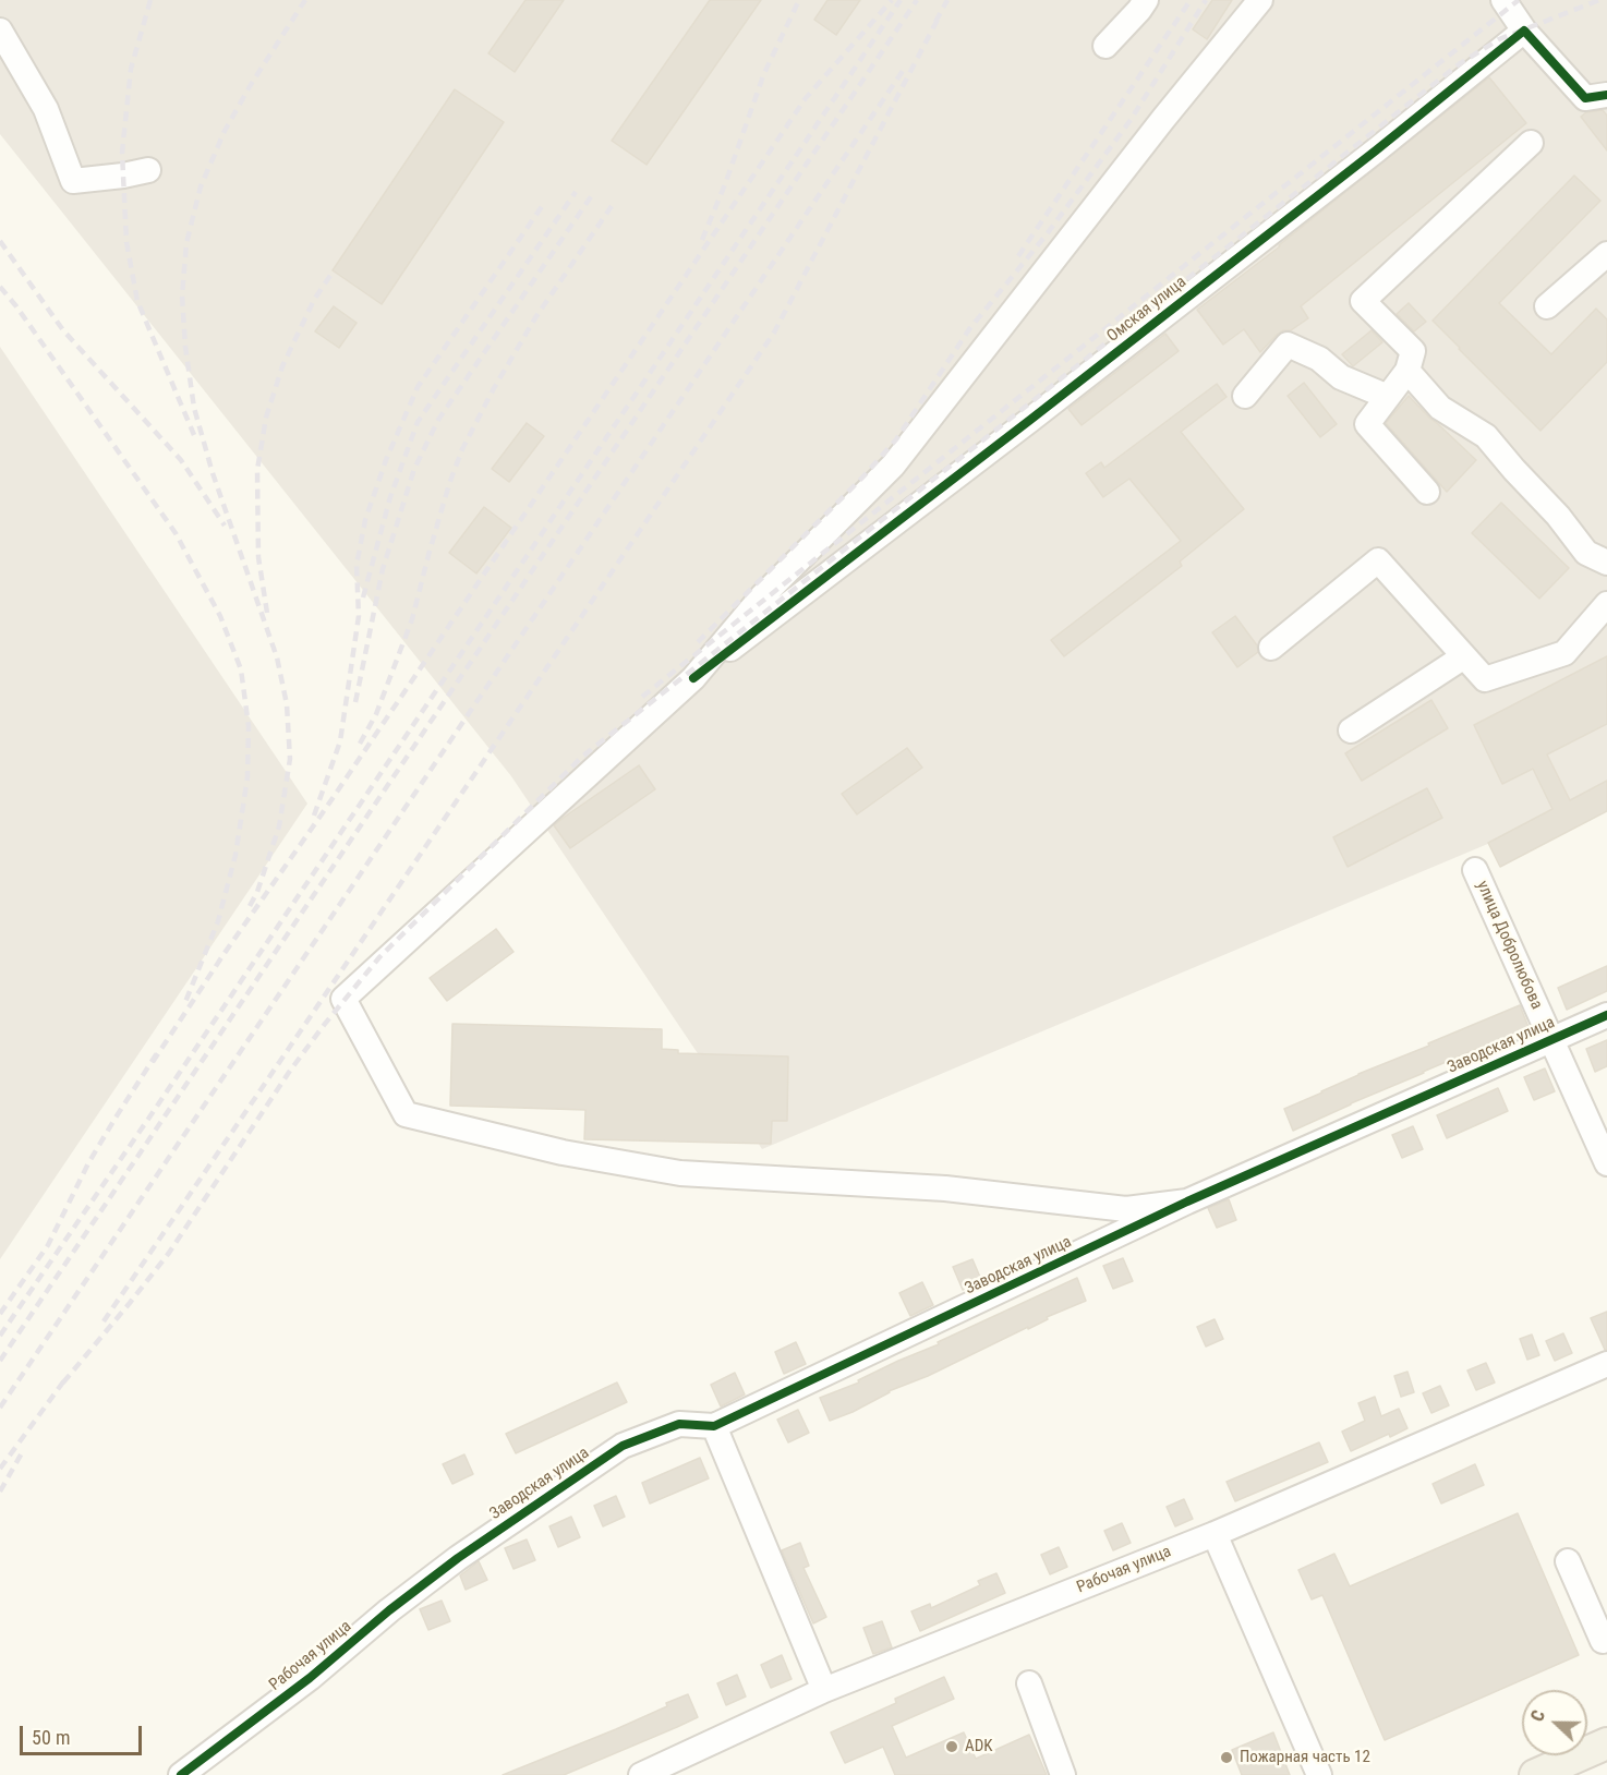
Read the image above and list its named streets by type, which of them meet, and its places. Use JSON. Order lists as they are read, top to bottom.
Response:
{
  "streets": {
    "street": [
      "Омская улица",
      "улица Добролюбова",
      "Заводская улица",
      "Рабочая улица"
    ]
  },
  "crossings": [
    ["Омская улица", "Заводская улица"],
    ["улица Добролюбова", "Заводская улица"],
    ["Заводская улица", "Рабочая улица"]
  ],
  "places": ["ADK", "Пожарная часть 12"],
  "scale_bar": "50 m",
  "north": "left"
}
